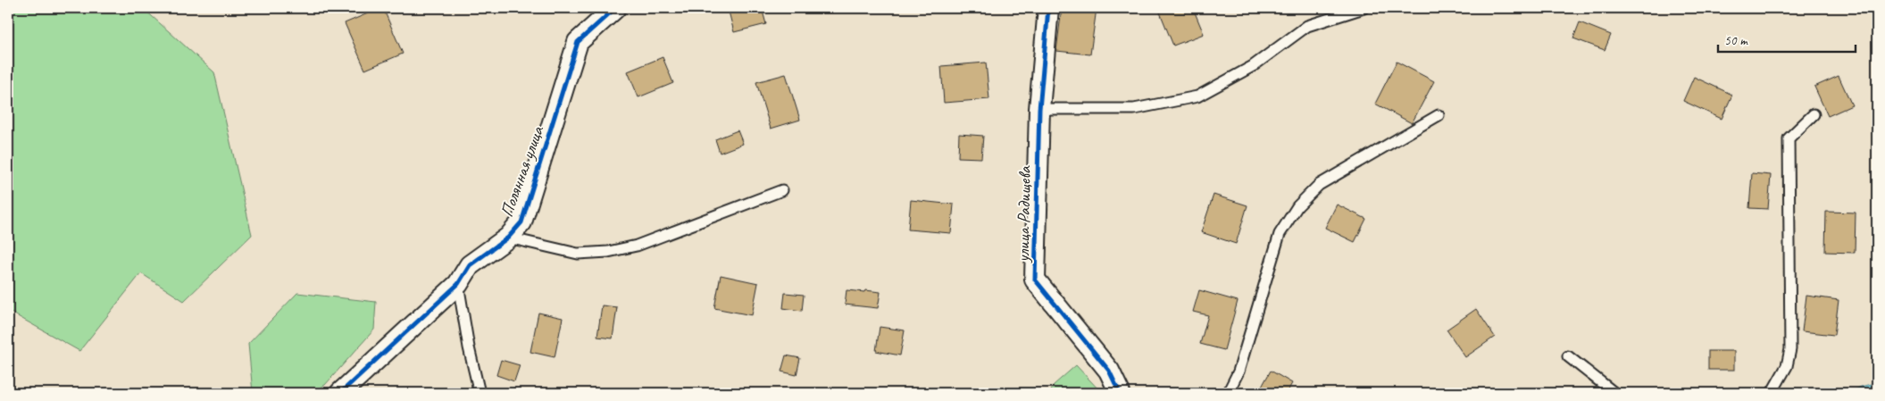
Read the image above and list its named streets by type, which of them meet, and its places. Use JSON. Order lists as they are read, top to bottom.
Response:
{
  "streets": {
    "street": ["Полянная улица", "улица Радищева"]
  },
  "scale_bar": "50 m"
}
